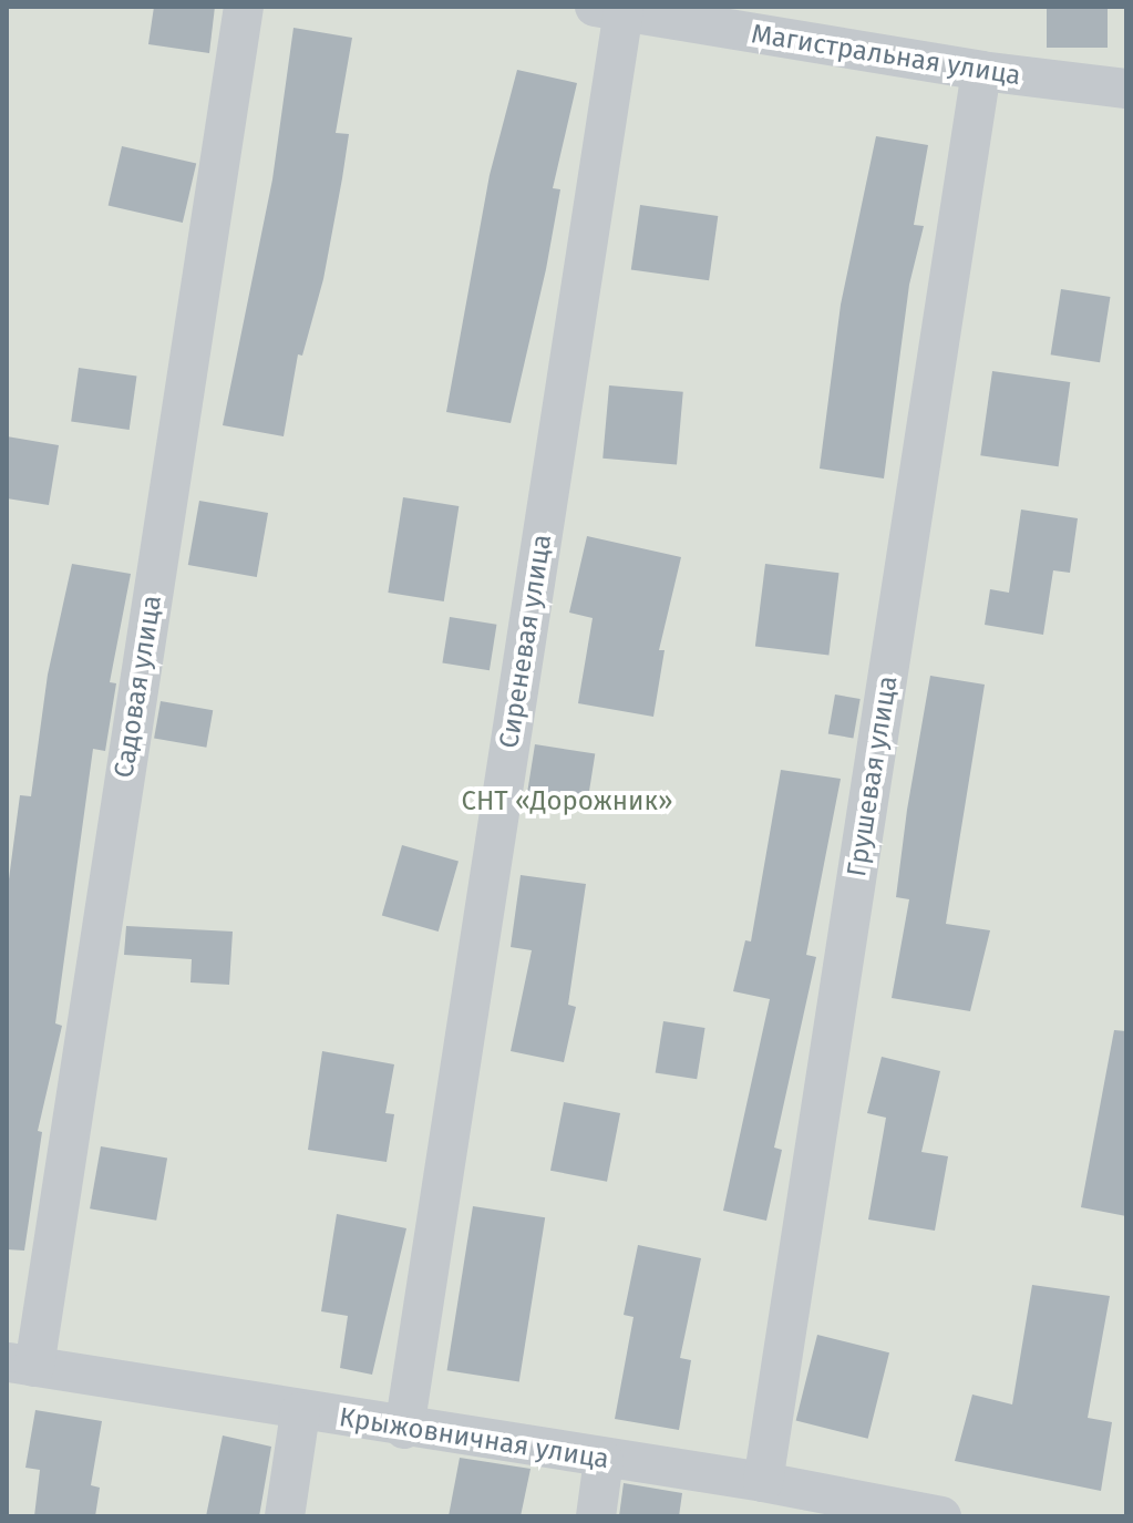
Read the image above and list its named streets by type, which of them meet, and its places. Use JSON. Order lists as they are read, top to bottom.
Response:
{
  "streets": {
    "street": [
      "Магистральная улица",
      "Сиреневая улица",
      "Садовая улица",
      "Грушевая улица",
      "Крыжовничная улица"
    ]
  },
  "crossings": [
    ["Магистральная улица", "Сиреневая улица"],
    ["Магистральная улица", "Грушевая улица"],
    ["Сиреневая улица", "Крыжовничная улица"],
    ["Садовая улица", "Крыжовничная улица"],
    ["Грушевая улица", "Крыжовничная улица"]
  ],
  "parks": ["СНТ «Дорожник»"]
}
